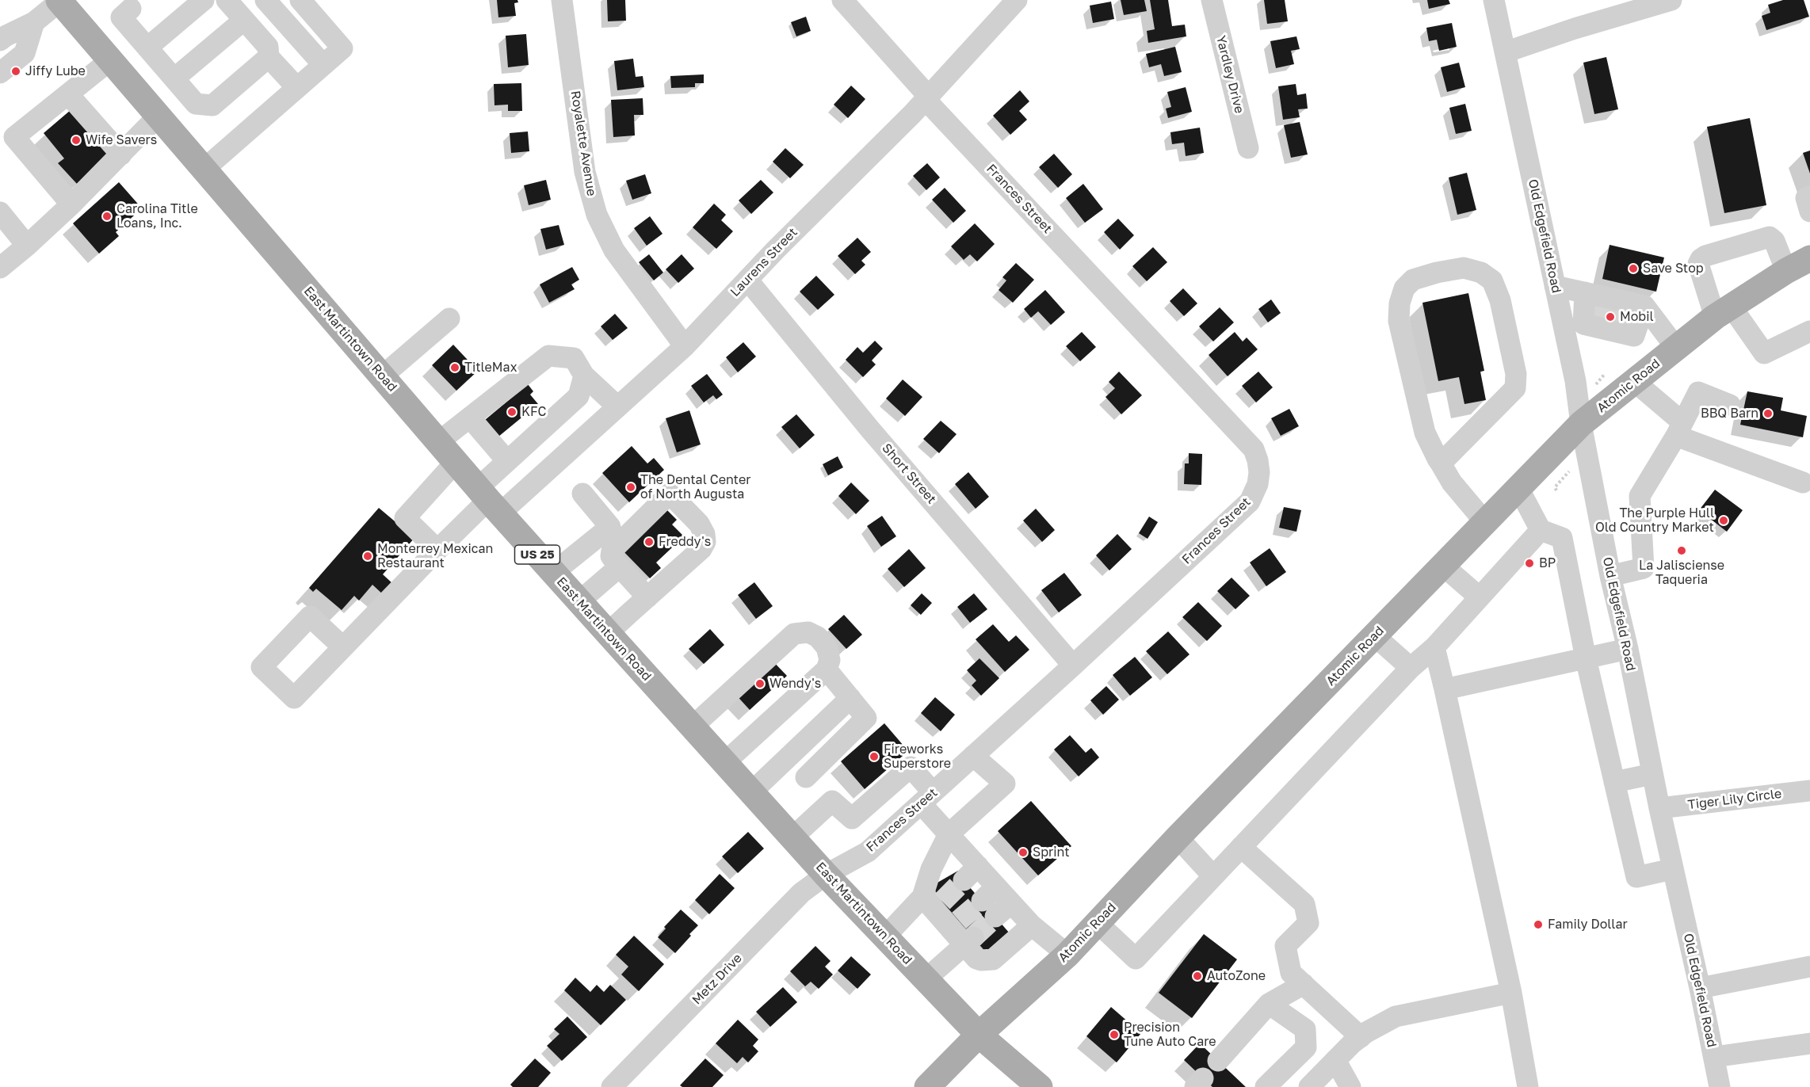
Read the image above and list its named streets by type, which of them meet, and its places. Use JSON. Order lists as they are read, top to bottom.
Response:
{
  "streets": {
    "main road": ["East Martintown Road", "Atomic Road", "US 25"],
    "street": [
      "Yardley Drive",
      "Royalette Avenue",
      "Frances Street",
      "Old Edgefield Road",
      "Laurens Street",
      "Short Street",
      "Tiger Lily Circle",
      "Metz Drive"
    ]
  },
  "crossings": [
    ["Royalette Avenue", "Laurens Street"],
    ["Frances Street", "Laurens Street"],
    ["Frances Street", "East Martintown Road"],
    ["Frances Street", "Short Street"],
    ["Frances Street", "Metz Drive"],
    ["Old Edgefield Road", "Atomic Road"],
    ["Old Edgefield Road", "Tiger Lily Circle"],
    ["Laurens Street", "East Martintown Road"],
    ["Laurens Street", "Short Street"],
    ["East Martintown Road", "Atomic Road"],
    ["East Martintown Road", "Metz Drive"]
  ],
  "places": [
    "Jiffy Lube",
    "Wife Savers",
    "Carolina Title Loans, Inc.",
    "Save Stop",
    "Mobil",
    "TitleMax",
    "KFC",
    "BBQ Barn",
    "The Dental Center of North Augusta",
    "The Purple Hull Old Country Market",
    "Freddy's",
    "La Jalisciense Taqueria",
    "Monterrey Mexican Restaurant",
    "BP",
    "Wendy's",
    "Fireworks Superstore",
    "Sprint",
    "Family Dollar",
    "AutoZone",
    "Precision Tune Auto Care"
  ]
}
